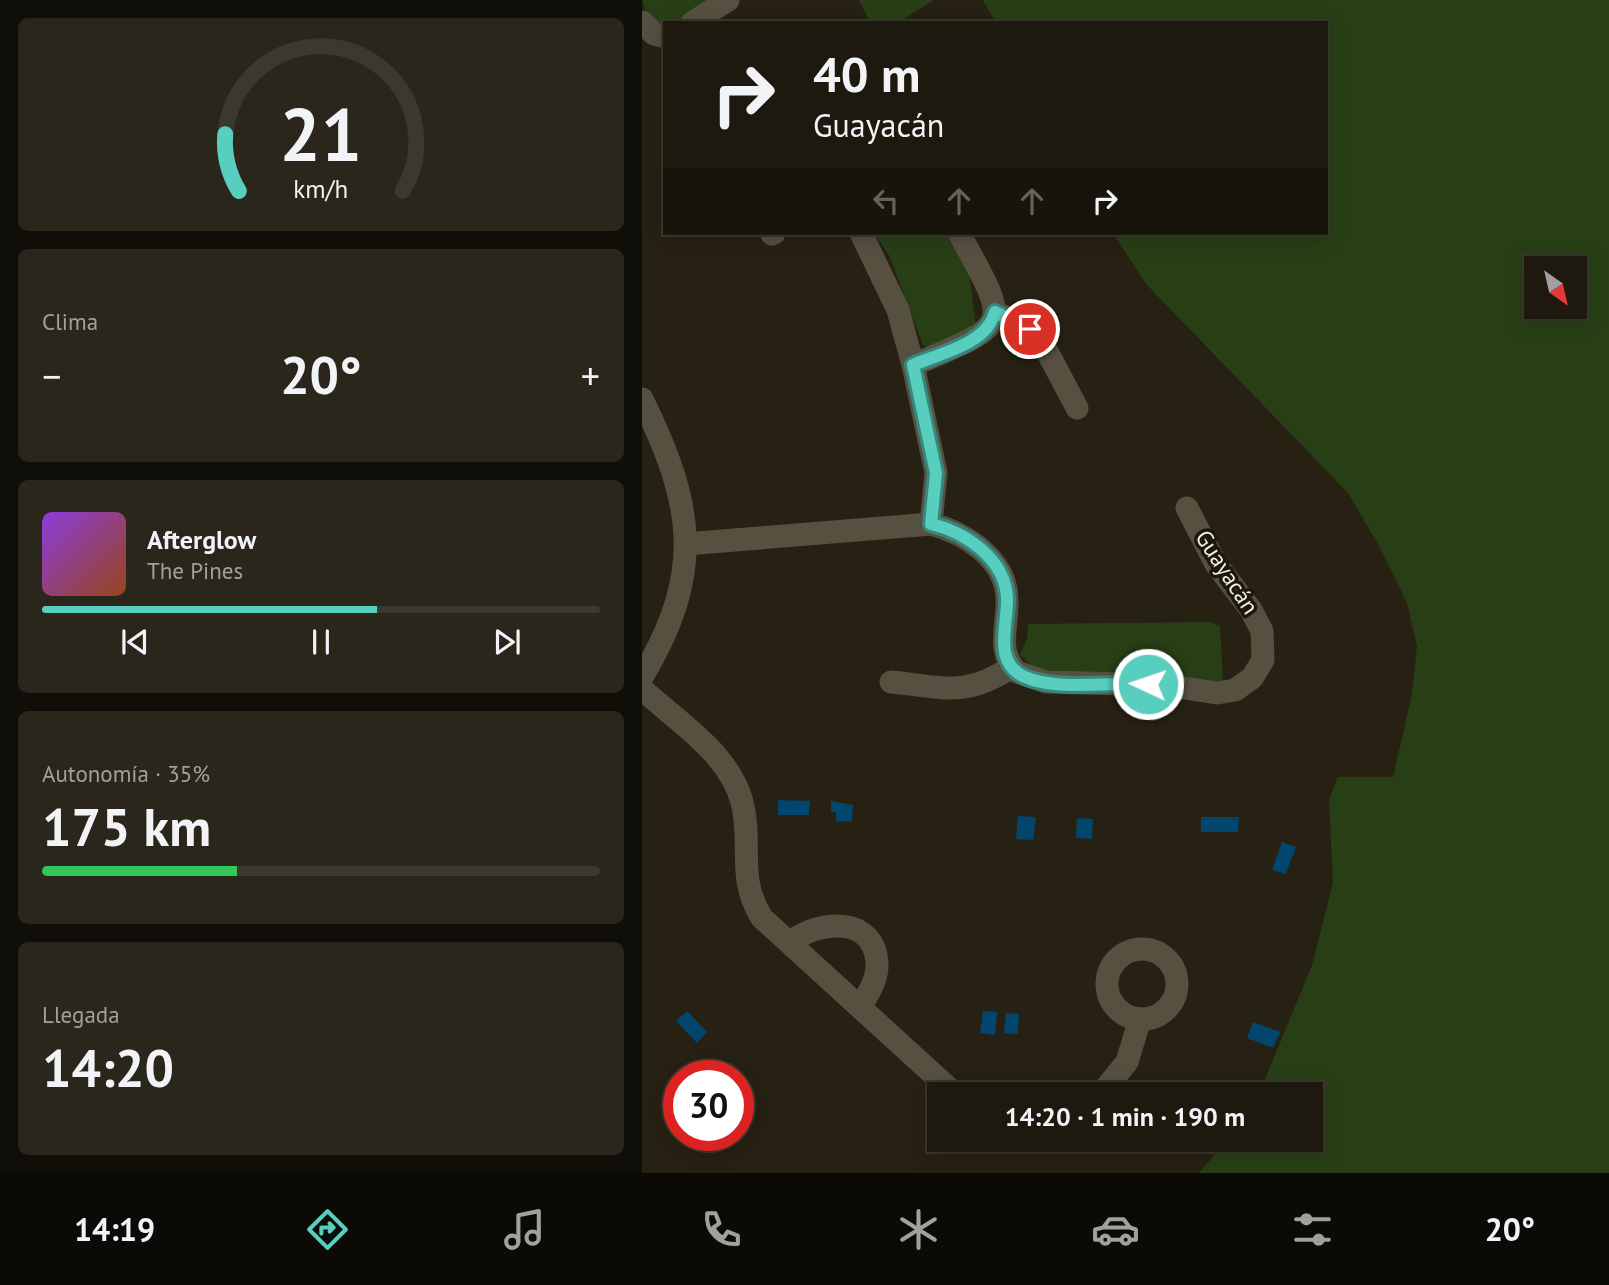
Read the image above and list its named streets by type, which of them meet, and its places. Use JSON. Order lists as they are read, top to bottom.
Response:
{
  "streets": {
    "street": ["Guayacán"]
  },
  "north": "bottom right",
  "page": {
    "turn": ["40 m", "Guayacán"],
    "tile": [
      "Clima",
      ["Autonomía · 35%", "175 km"],
      ["Llegada", "14:20"]
    ],
    "heat": ["−", "20°", "+"],
    "song": ["Afterglow", "The Pines"],
    "limit": "30",
    "trip": "14:20 · 1 min · 190 m",
    "tabs": ["14:19", "20°"],
    "gauge": ["21", "km/h"]
  }
}
